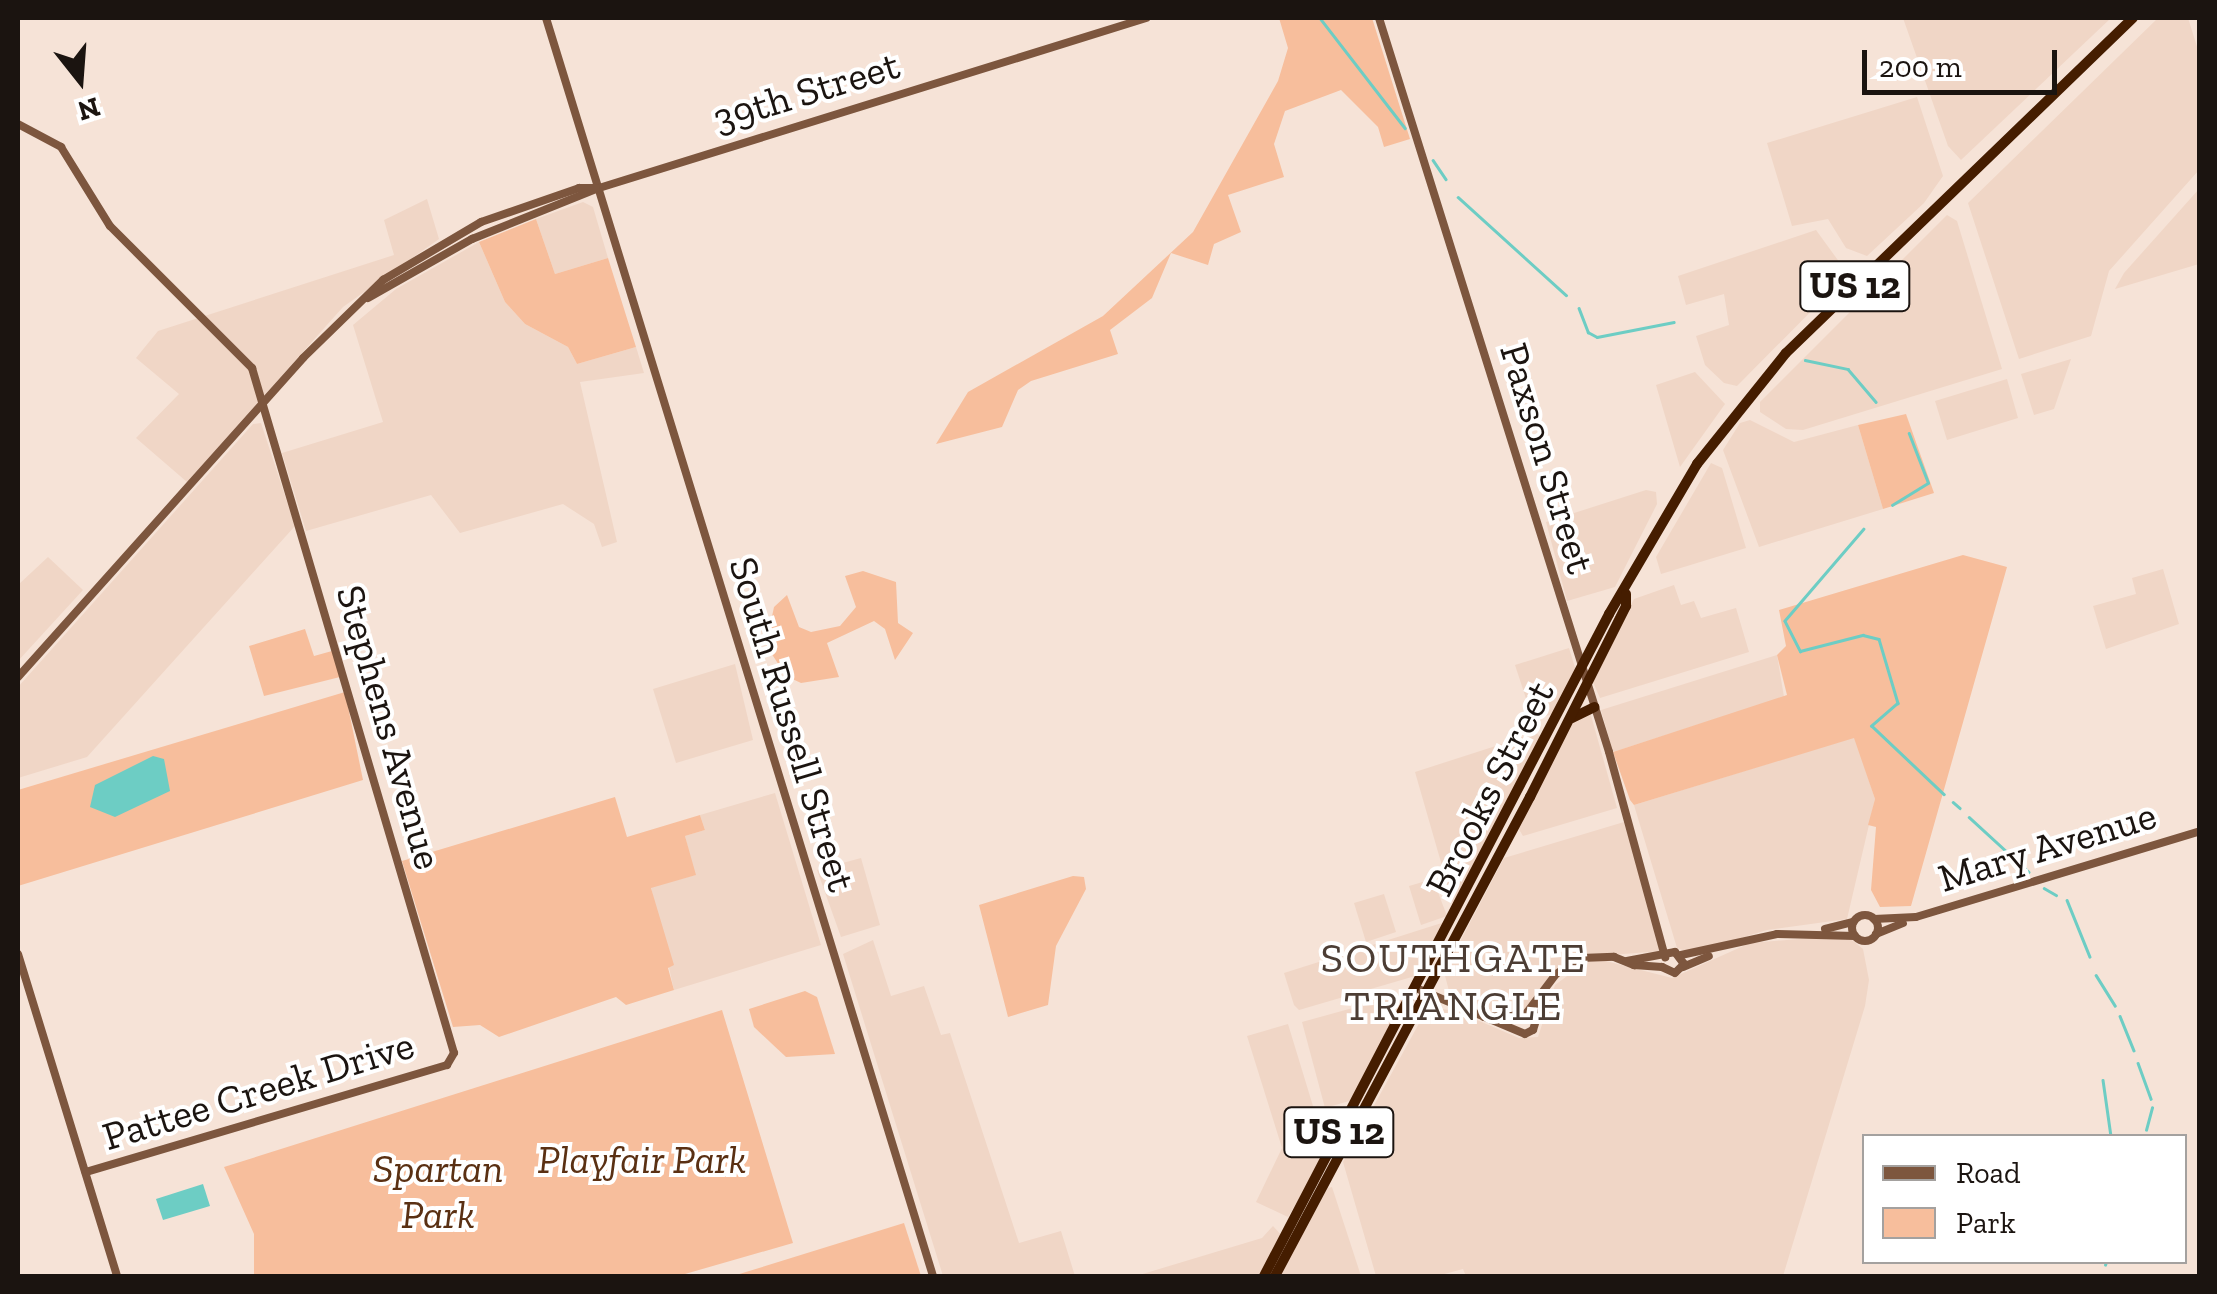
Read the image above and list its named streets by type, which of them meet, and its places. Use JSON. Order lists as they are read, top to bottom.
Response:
{
  "streets": {
    "highway": ["US 12", "Brooks Street"],
    "street": [
      "39th Street",
      "Paxson Street",
      "South Russell Street",
      "Stephens Avenue",
      "Mary Avenue",
      "Pattee Creek Drive"
    ]
  },
  "crossings": [
    ["39th Street", "South Russell Street"],
    ["Paxson Street", "Brooks Street"],
    ["Stephens Avenue", "Pattee Creek Drive"]
  ],
  "districts": ["SOUTHGATE TRIANGLE"],
  "parks": ["Playfair Park", "Spartan Park"],
  "legend": ["Road", "Park"],
  "scale_bar": "200 m",
  "north": "bottom"
}
